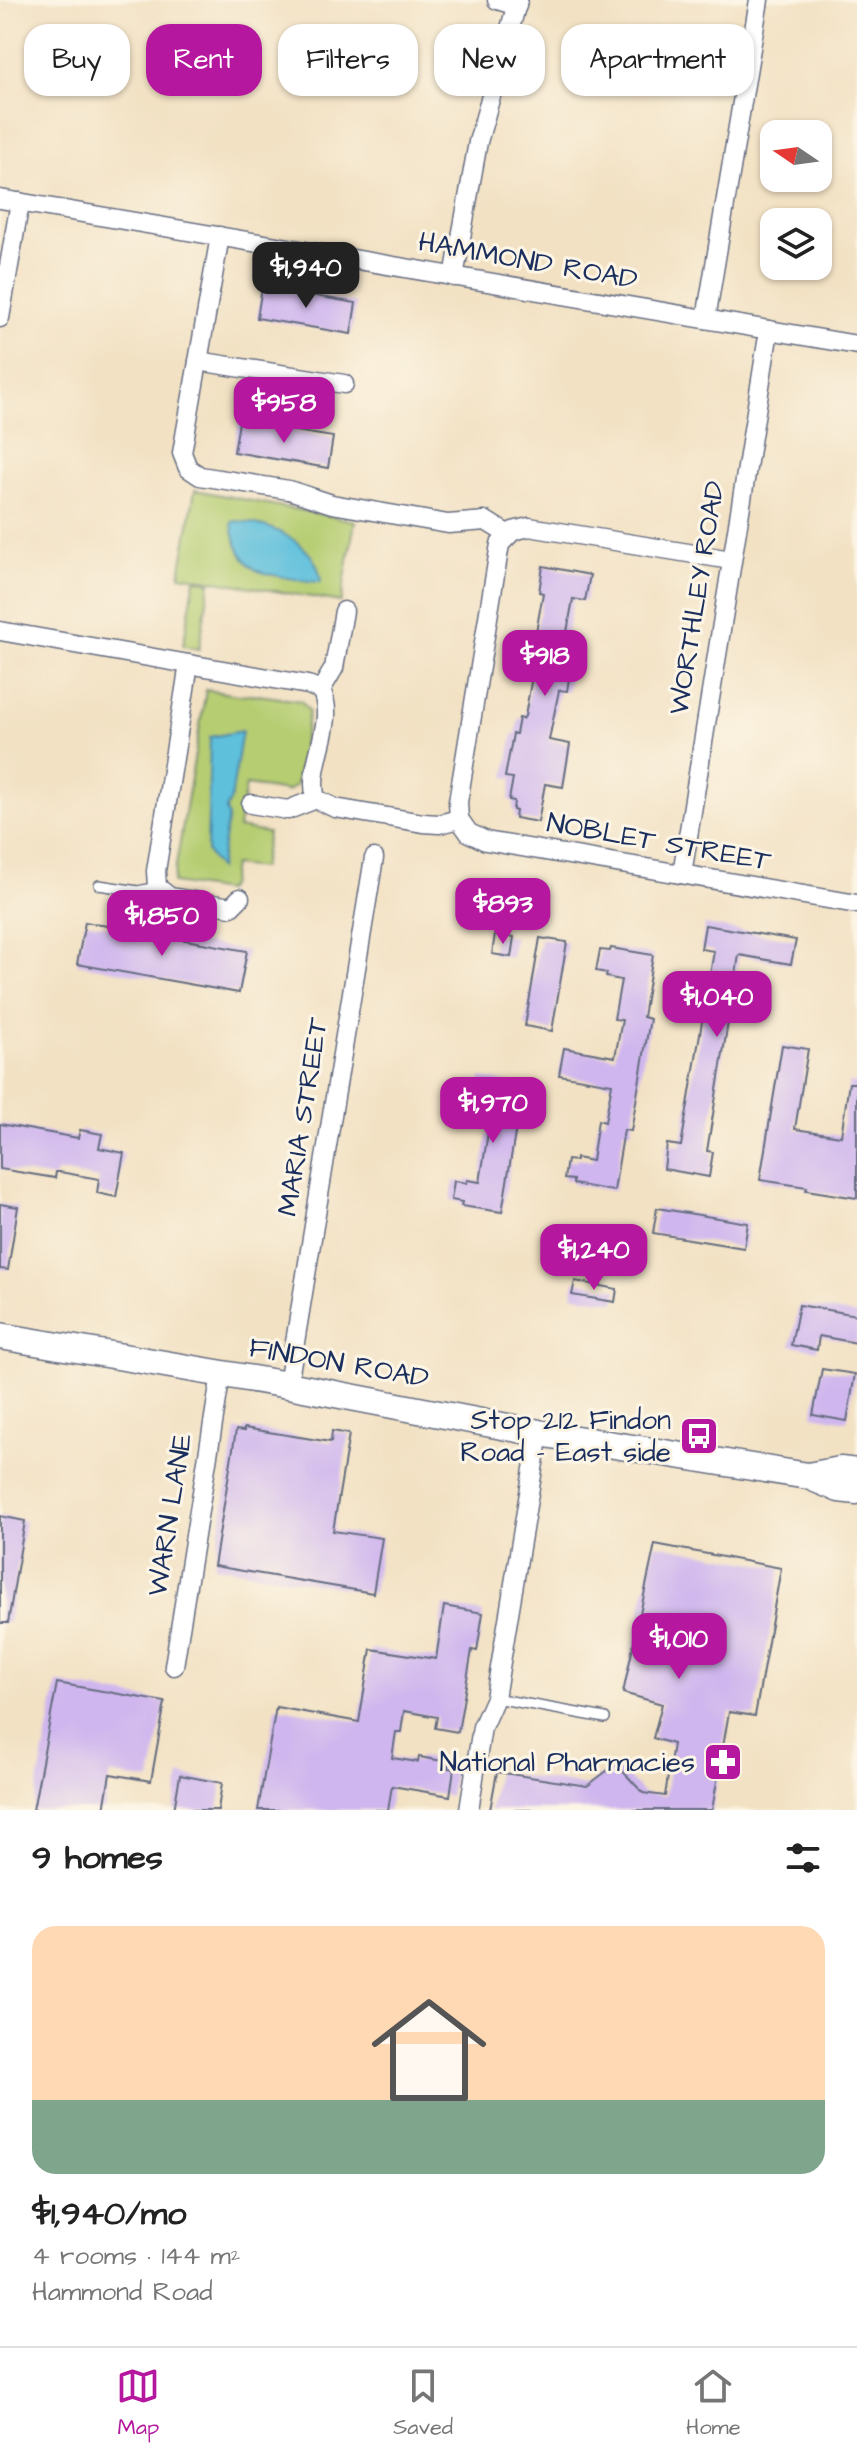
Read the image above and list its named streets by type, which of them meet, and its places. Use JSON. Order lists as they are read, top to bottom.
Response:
{
  "streets": {
    "main road": ["FINDON ROAD"],
    "street": [
      "HAMMOND ROAD",
      "WORTHLEY ROAD",
      "NOBLET STREET",
      "MARIA STREET",
      "WARN LANE"
    ]
  },
  "crossings": [
    ["HAMMOND ROAD", "WORTHLEY ROAD"],
    ["WORTHLEY ROAD", "NOBLET STREET"],
    ["MARIA STREET", "FINDON ROAD"],
    ["FINDON ROAD", "WARN LANE"]
  ],
  "places": {
    "bus stop": ["Stop 212 Findon Road - East side"],
    "pharmacy": ["National Pharmacies"]
  },
  "north": "left",
  "page": {
    "chip": [
      "Buy",
      "Rent",
      "Filters",
      "New",
      "Apartment"
    ],
    "price": [
      "$1,940",
      "$958",
      "$918",
      "$893",
      "$1,850",
      "$1,040",
      "$1,970",
      "$1,240",
      "$1,010"
    ],
    "heading": "9 homes",
    "list": [
      {
        "name": "$1,940/mo",
        "note": "4 rooms · 144 m² · Hammond Road"
      }
    ],
    "tabs": ["Map", "Saved", "Home"]
  }
}
